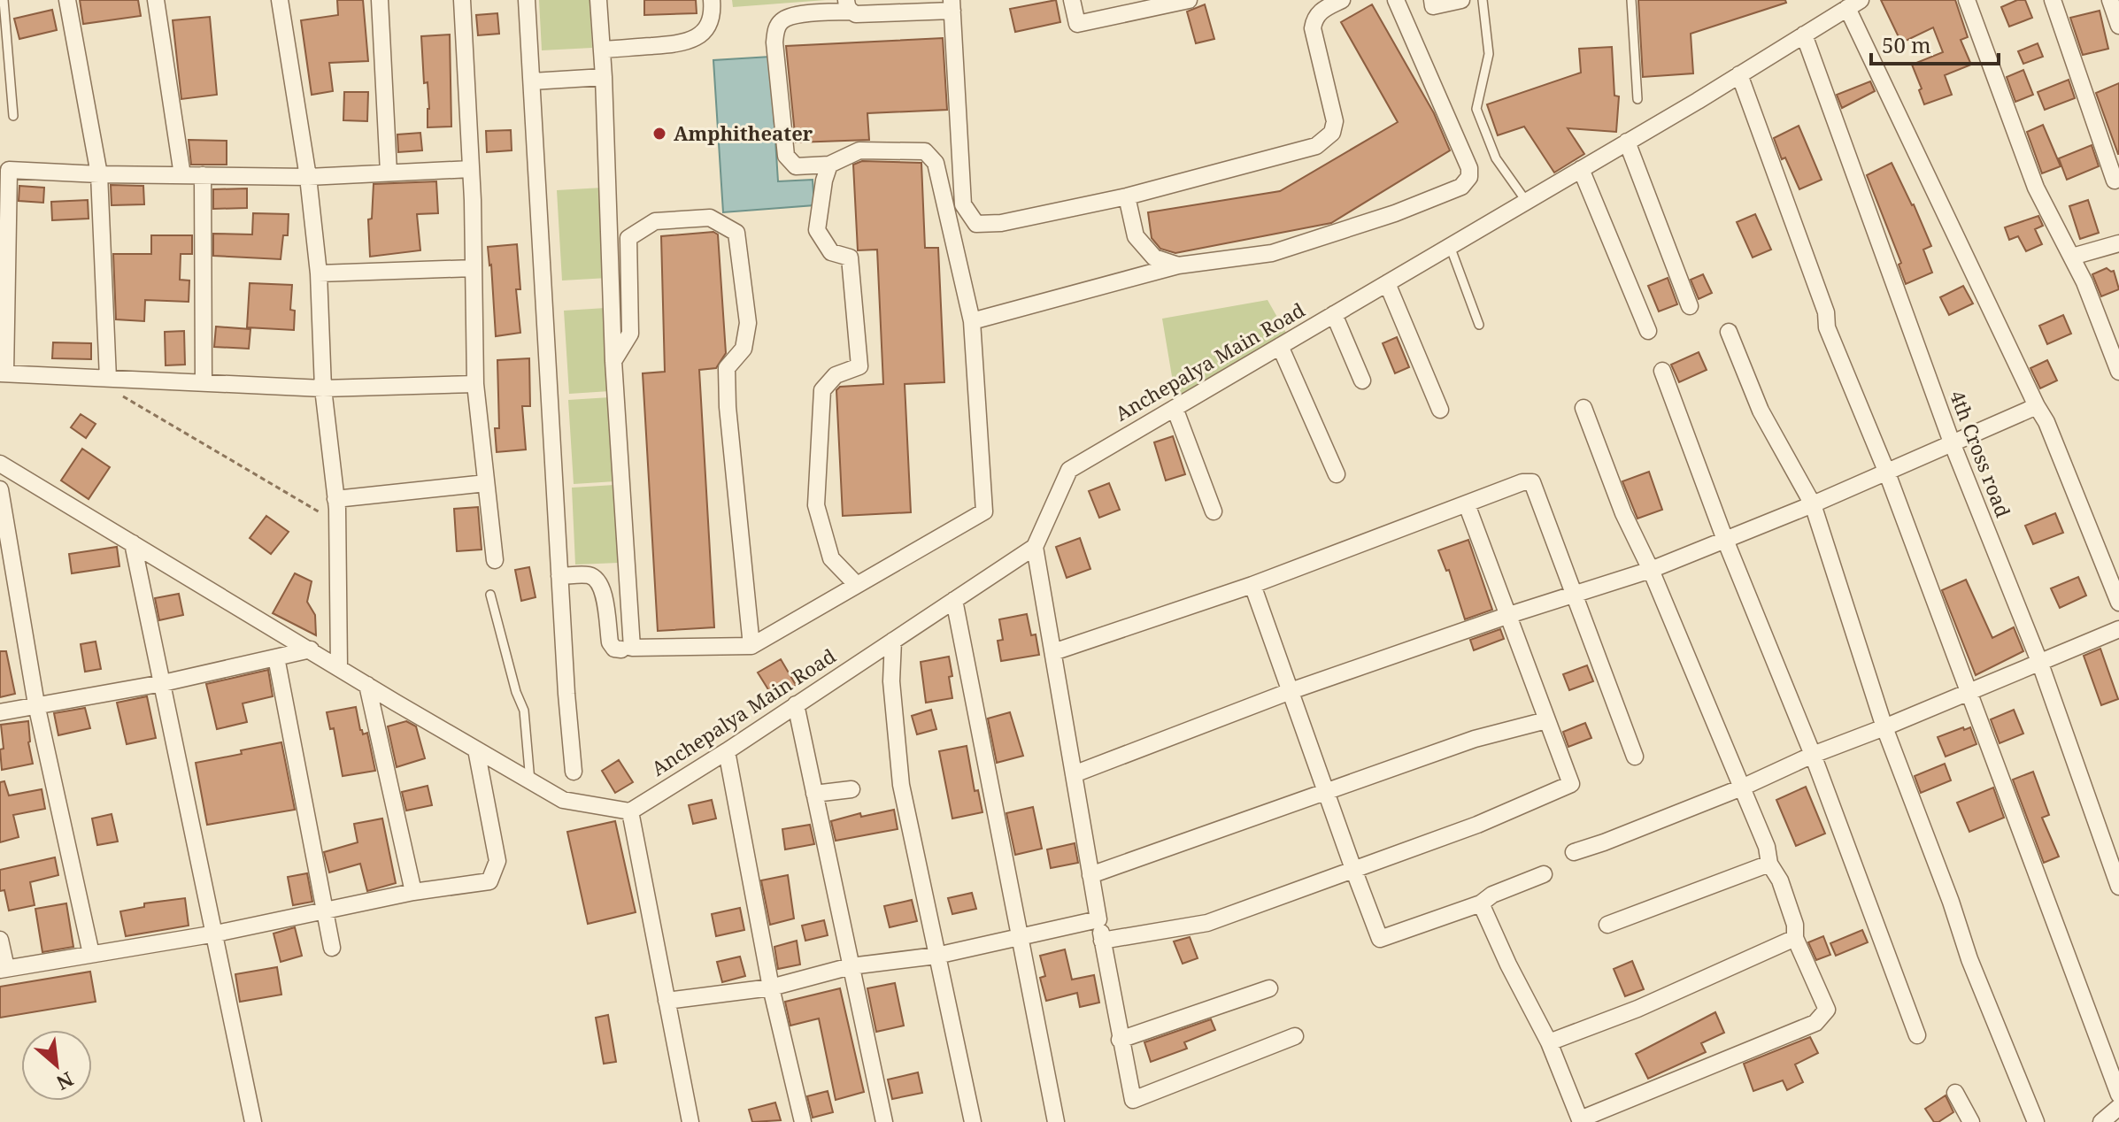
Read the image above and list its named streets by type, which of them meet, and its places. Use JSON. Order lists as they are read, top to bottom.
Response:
{
  "streets": {
    "street": ["Anchepalya Main Road", "4th Cross road"]
  },
  "crossings": [
    ["Anchepalya Main Road", "4th Cross road"]
  ],
  "places": ["Amphitheater"],
  "scale_bar": "50 m",
  "north": "bottom right"
}
